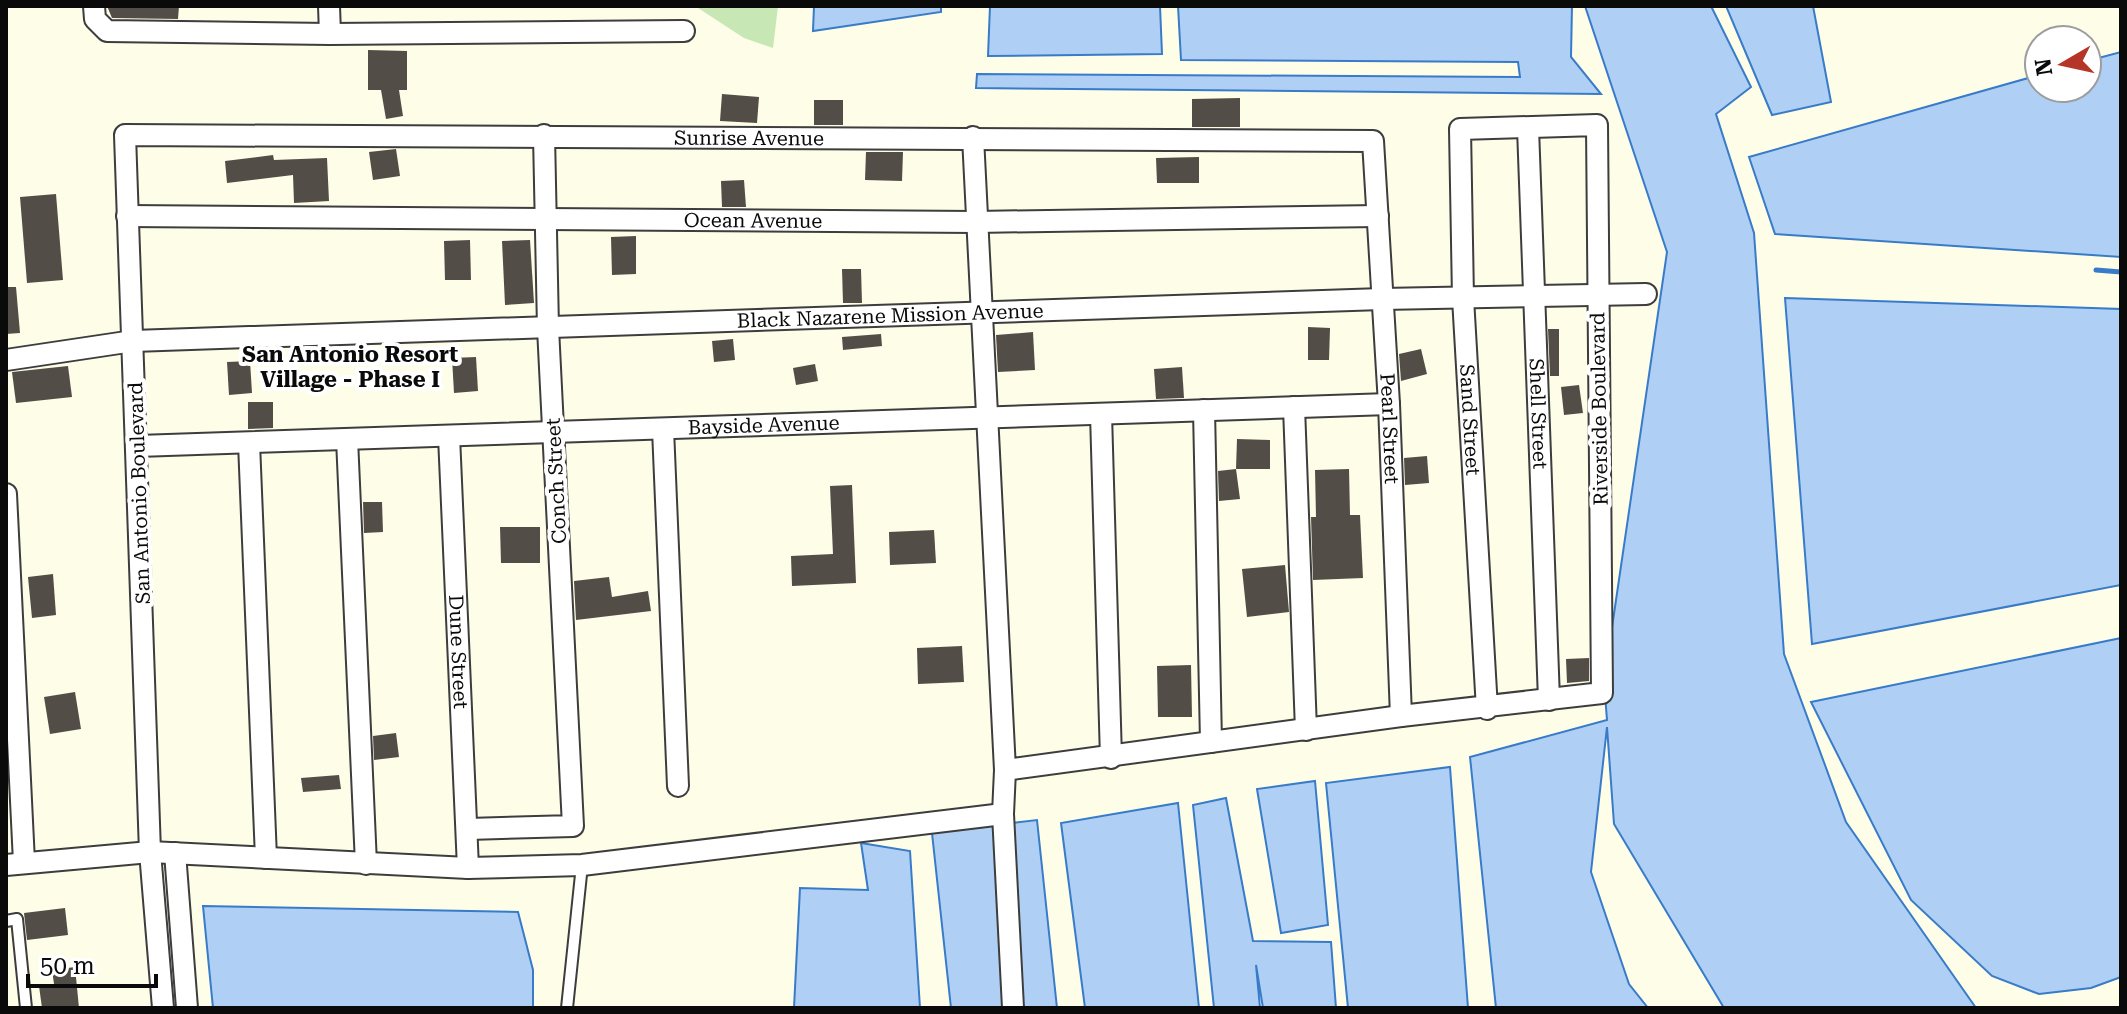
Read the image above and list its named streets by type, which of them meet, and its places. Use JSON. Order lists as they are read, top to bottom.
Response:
{
  "streets": {
    "street": [
      "Sunrise Avenue",
      "Ocean Avenue",
      "Black Nazarene Mission Avenue",
      "Riverside Boulevard",
      "Shell Street",
      "Sand Street",
      "Bayside Avenue",
      "Pearl Street",
      "Conch Street",
      "San Antonio Boulevard",
      "Dune Street"
    ]
  },
  "crossings": [
    ["Sunrise Avenue", "Pearl Street"],
    ["Sunrise Avenue", "Conch Street"],
    ["Sunrise Avenue", "San Antonio Boulevard"],
    ["Ocean Avenue", "Pearl Street"],
    ["Ocean Avenue", "Conch Street"],
    ["Ocean Avenue", "San Antonio Boulevard"],
    ["Black Nazarene Mission Avenue", "Riverside Boulevard"],
    ["Black Nazarene Mission Avenue", "Shell Street"],
    ["Black Nazarene Mission Avenue", "Sand Street"],
    ["Black Nazarene Mission Avenue", "Pearl Street"],
    ["Black Nazarene Mission Avenue", "Conch Street"],
    ["Black Nazarene Mission Avenue", "San Antonio Boulevard"],
    ["Riverside Boulevard", "Shell Street"],
    ["Riverside Boulevard", "Sand Street"],
    ["Shell Street", "Sand Street"],
    ["Bayside Avenue", "Pearl Street"],
    ["Bayside Avenue", "Conch Street"],
    ["Bayside Avenue", "San Antonio Boulevard"],
    ["Bayside Avenue", "Dune Street"],
    ["Conch Street", "Dune Street"]
  ],
  "districts": ["San Antonio Resort Village - Phase I"],
  "scale_bar": "50 m",
  "north": "left"
}
